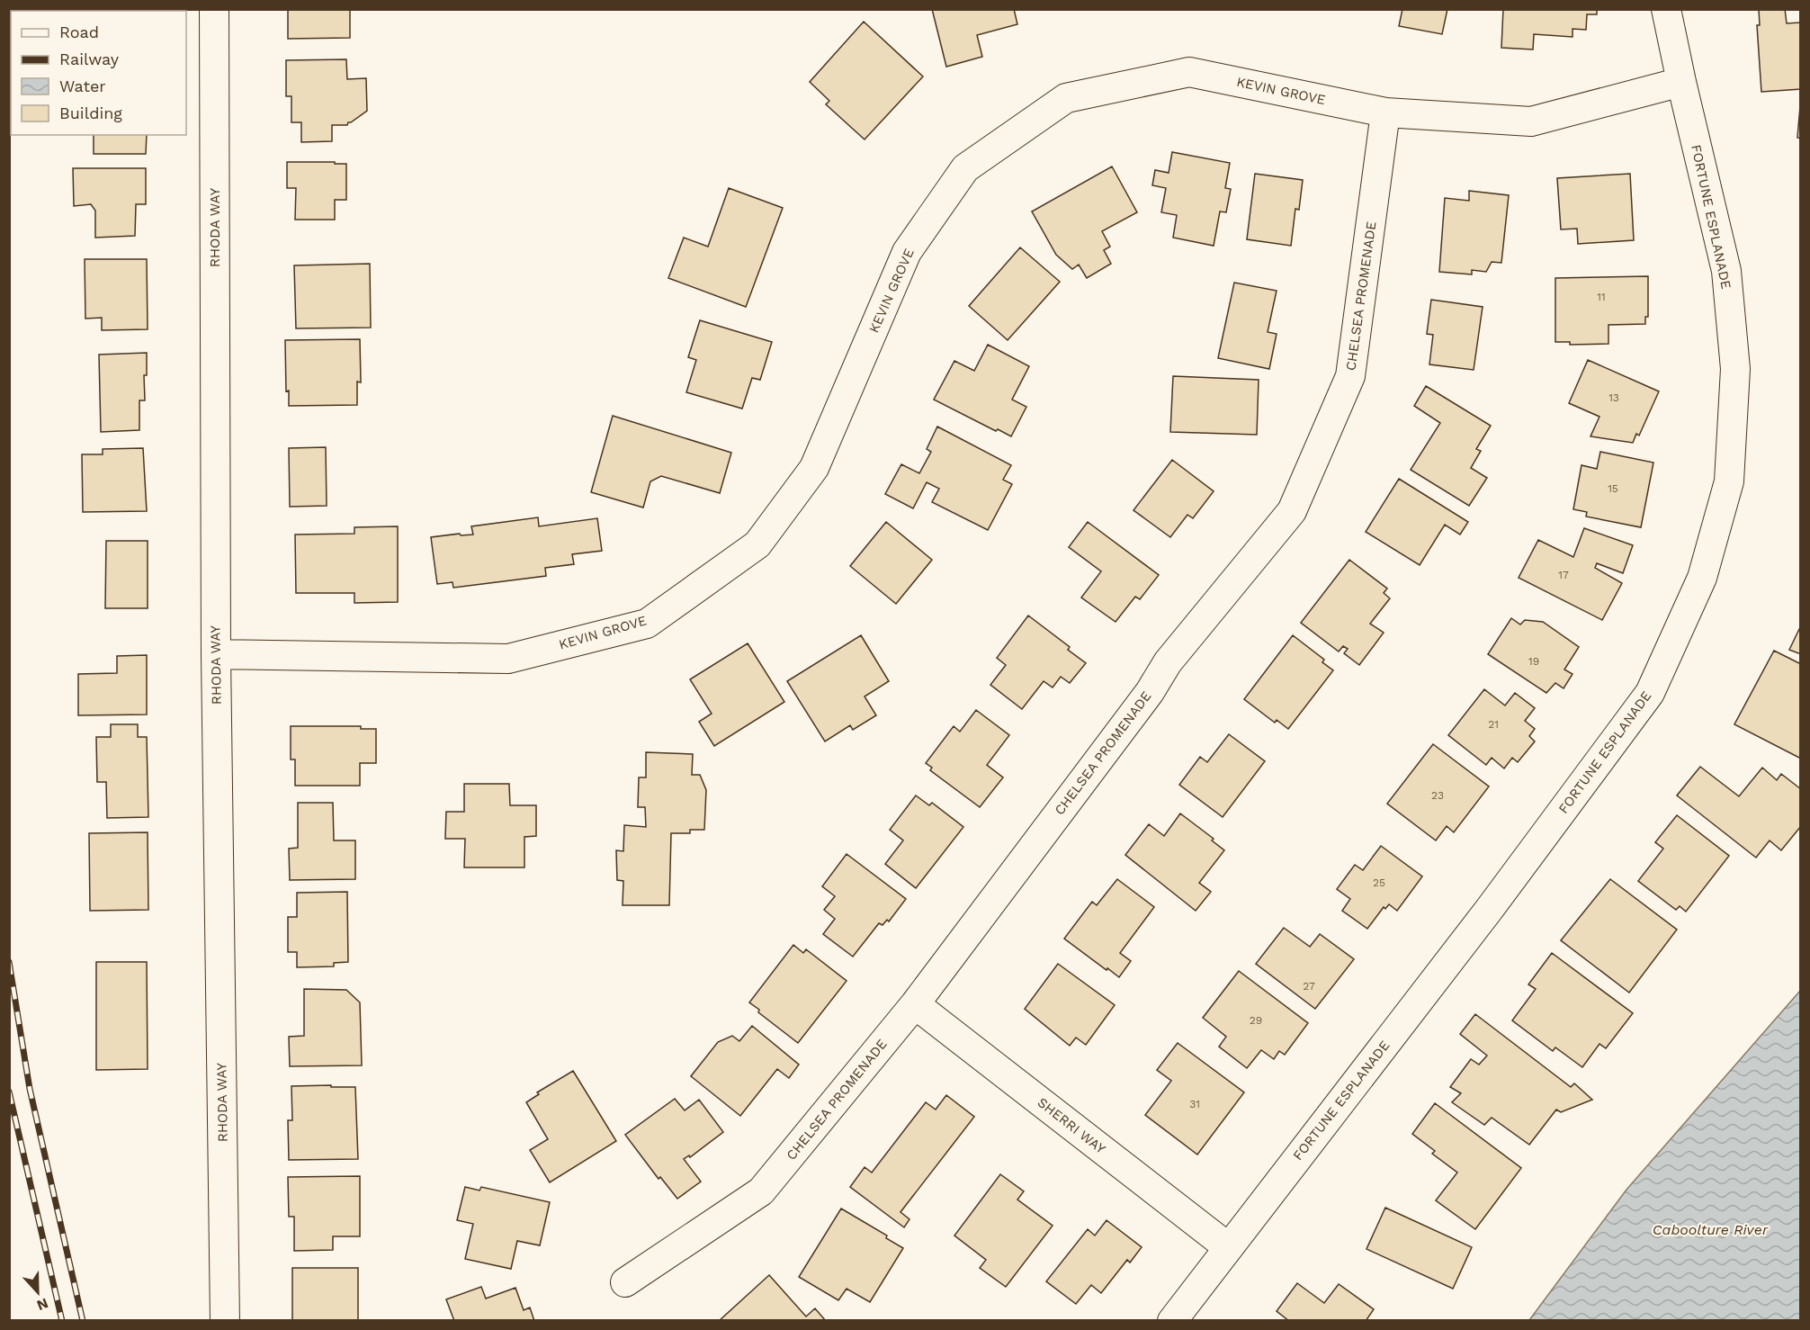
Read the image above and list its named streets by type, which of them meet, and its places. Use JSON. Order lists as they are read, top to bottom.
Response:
{
  "streets": {
    "street": [
      "KEVIN GROVE",
      "FORTUNE ESPLANADE",
      "RHODA WAY",
      "CHELSEA PROMENADE",
      "SHERRI WAY"
    ]
  },
  "crossings": [
    ["KEVIN GROVE", "FORTUNE ESPLANADE"],
    ["KEVIN GROVE", "RHODA WAY"],
    ["KEVIN GROVE", "CHELSEA PROMENADE"],
    ["FORTUNE ESPLANADE", "SHERRI WAY"],
    ["CHELSEA PROMENADE", "SHERRI WAY"]
  ],
  "water": ["Caboolture River"],
  "house_numbers": [
    "11",
    "13",
    "15",
    "17",
    "19",
    "21",
    "23",
    "25",
    "27",
    "29",
    "31"
  ],
  "legend": [
    "Road",
    "Railway",
    "Water",
    "Building"
  ],
  "north": "bottom"
}
